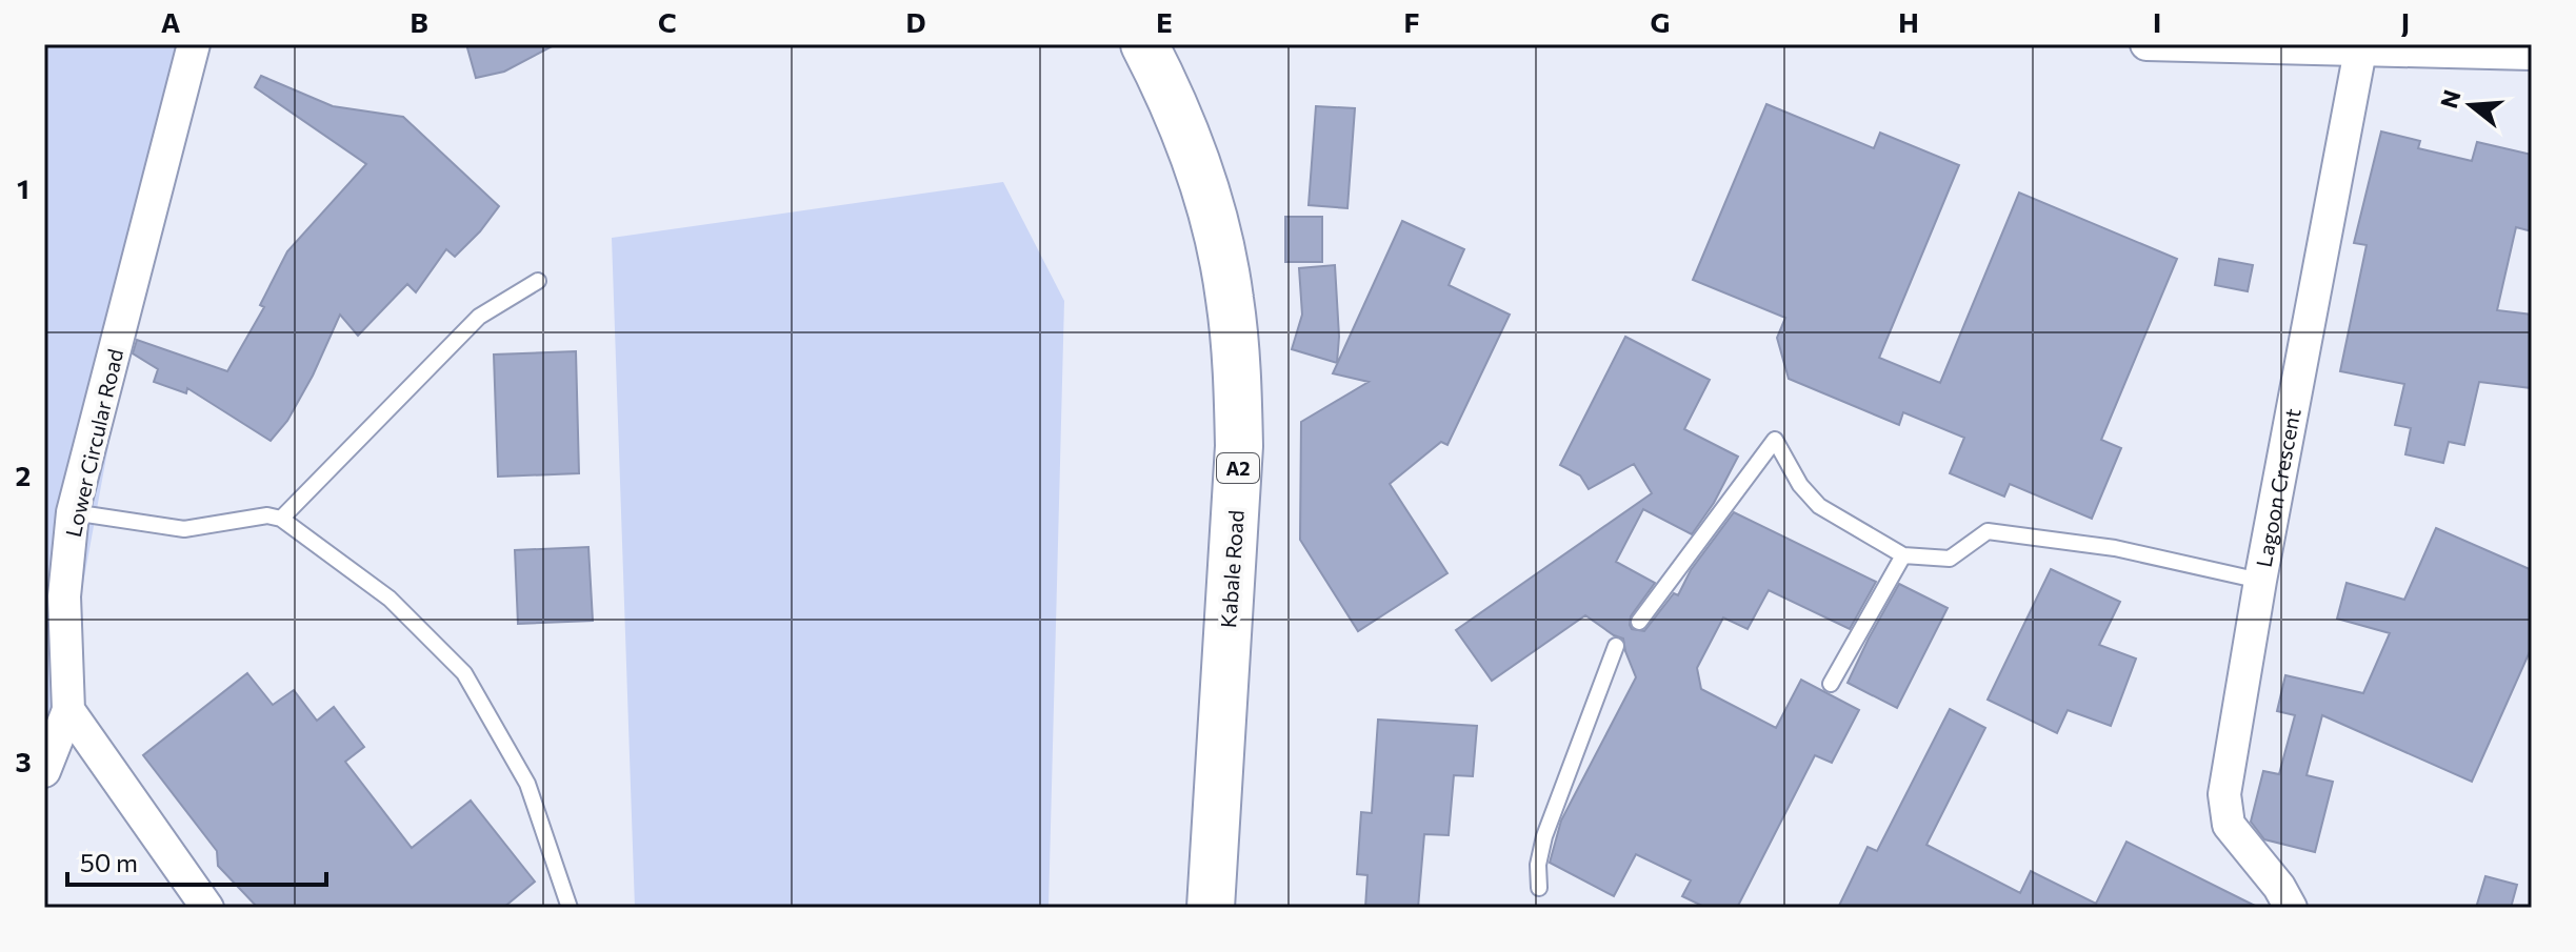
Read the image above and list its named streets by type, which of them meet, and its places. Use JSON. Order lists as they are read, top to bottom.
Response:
{
  "streets": {
    "main road": ["A2", "Kabale Road"],
    "street": ["Lower Circular Road", "Lagoon Crescent"]
  },
  "scale_bar": "50 m",
  "north": "left",
  "grid": {
    "columns": [
      "A",
      "B",
      "C",
      "D",
      "E",
      "F",
      "G",
      "H",
      "I",
      "J"
    ],
    "rows": ["1", "2", "3"]
  }
}
